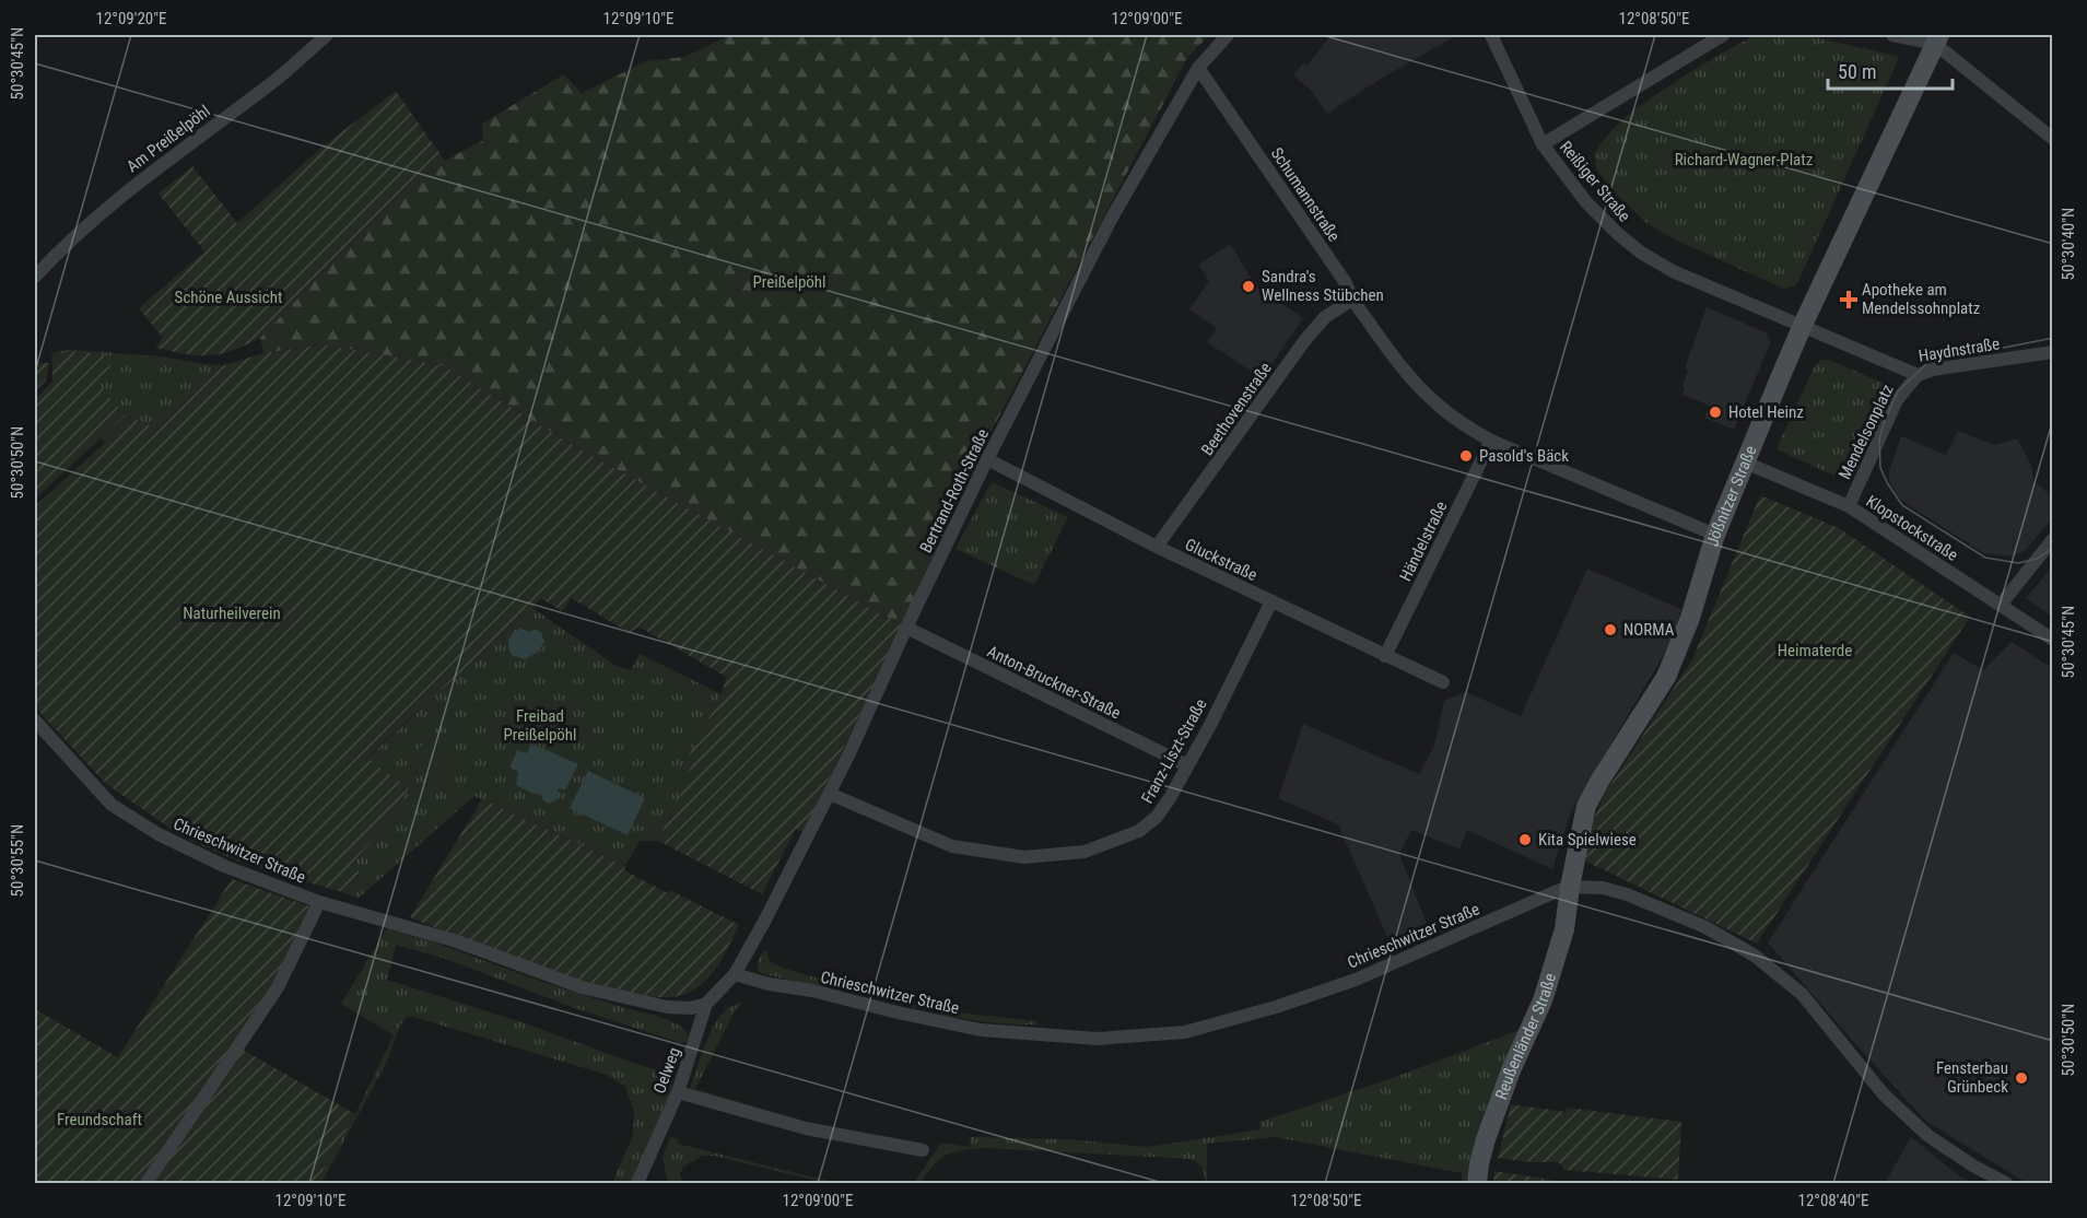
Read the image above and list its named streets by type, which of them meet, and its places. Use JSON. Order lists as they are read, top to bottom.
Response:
{
  "streets": {
    "street": [
      "Am Preißelpöhl",
      "Reißiger Straße",
      "Schumannstraße",
      "Haydnstraße",
      "Beethovenstraße",
      "Mendelsonplatz",
      "Bertrand-Roth-Straße",
      "Jößnitzer Straße",
      "Klopstockstraße",
      "Händelstraße",
      "Gluckstraße",
      "Anton-Bruckner-Straße",
      "Franz-Liszt-Straße",
      "Chrieschwitzer Straße",
      "Reußenländer Straße",
      "Oelweg"
    ]
  },
  "crossings": [
    ["Reißiger Straße", "Haydnstraße"],
    ["Reißiger Straße", "Jößnitzer Straße"],
    ["Schumannstraße", "Beethovenstraße"],
    ["Schumannstraße", "Bertrand-Roth-Straße"],
    ["Schumannstraße", "Jößnitzer Straße"],
    ["Schumannstraße", "Händelstraße"],
    ["Haydnstraße", "Mendelsonplatz"],
    ["Haydnstraße", "Jößnitzer Straße"],
    ["Beethovenstraße", "Gluckstraße"],
    ["Mendelsonplatz", "Klopstockstraße"],
    ["Bertrand-Roth-Straße", "Gluckstraße"],
    ["Bertrand-Roth-Straße", "Anton-Bruckner-Straße"],
    ["Bertrand-Roth-Straße", "Franz-Liszt-Straße"],
    ["Bertrand-Roth-Straße", "Chrieschwitzer Straße"],
    ["Bertrand-Roth-Straße", "Oelweg"],
    ["Jößnitzer Straße", "Klopstockstraße"],
    ["Jößnitzer Straße", "Chrieschwitzer Straße"],
    ["Jößnitzer Straße", "Reußenländer Straße"],
    ["Händelstraße", "Gluckstraße"],
    ["Gluckstraße", "Franz-Liszt-Straße"],
    ["Anton-Bruckner-Straße", "Franz-Liszt-Straße"],
    ["Chrieschwitzer Straße", "Reußenländer Straße"],
    ["Chrieschwitzer Straße", "Oelweg"]
  ],
  "parks": [
    "Richard-Wagner-Platz",
    "Preißelpöhl",
    "Schöne Aussicht",
    "Naturheilverein",
    "Heimaterde",
    "Freibad Preißelpöhl",
    "Freundschaft"
  ],
  "places": {
    "other": [
      "Sandra's Wellness Stübchen",
      "Hotel Heinz",
      "Pasold's Bäck",
      "NORMA",
      "Kita Spielwiese",
      "Fensterbau Grünbeck"
    ],
    "health": ["Apotheke am Mendelssohnplatz"]
  },
  "scale_bar": "50 m",
  "coordinates": [
    "12°09'20\"E",
    "12°09'10\"E",
    "12°09'00\"E",
    "12°08'50\"E",
    "50°30'45\"N",
    "50°30'40\"N",
    "50°30'50\"N",
    "50°30'55\"N",
    "12°08'40\"E"
  ]
}
